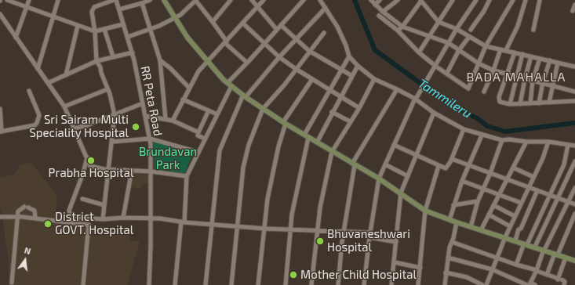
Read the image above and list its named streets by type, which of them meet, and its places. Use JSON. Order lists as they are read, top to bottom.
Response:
{
  "streets": {
    "street": ["RR Peta Road"]
  },
  "districts": ["BADA MAHALLA"],
  "water": ["Tammileru"],
  "parks": ["Brundavan Park"],
  "places": [
    "Sri Sairam Multi Speciality Hospital",
    "Prabha Hospital",
    "District GOVT. Hospital",
    "Bhuvaneshwari Hospital",
    "Mother Child Hospital"
  ],
  "north": "top"
}
